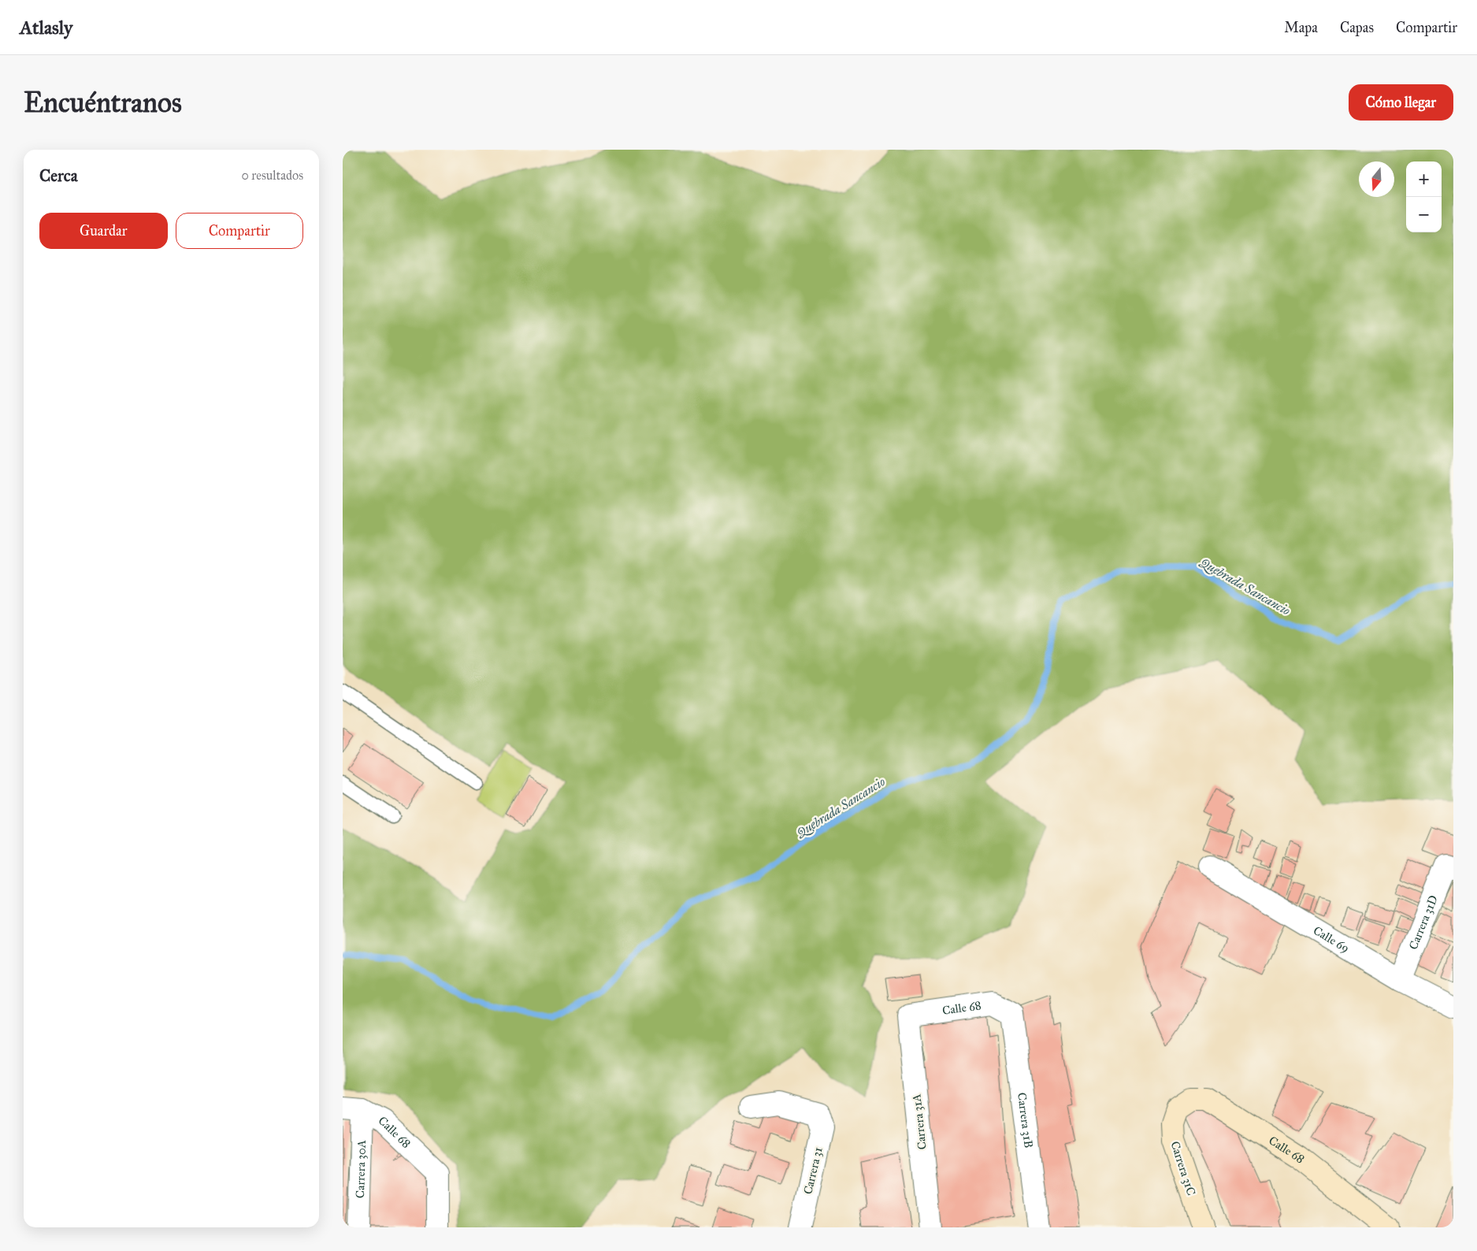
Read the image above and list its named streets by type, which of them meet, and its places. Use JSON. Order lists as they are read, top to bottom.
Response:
{
  "streets": {
    "street": [
      "Carrera 31D",
      "Calle 69",
      "Calle 68",
      "Carrera 31B",
      "Carrera 31A",
      "Carrera 31C",
      "Carrera 30A",
      "Carrera 31"
    ]
  },
  "crossings": [
    ["Carrera 31D", "Calle 69"],
    ["Calle 68", "Carrera 31B"],
    ["Calle 68", "Carrera 31A"],
    ["Calle 68", "Carrera 31C"],
    ["Calle 68", "Carrera 30A"]
  ],
  "water": ["Quebrada Sancancio"],
  "north": "bottom",
  "page": {
    "header": "Atlasly",
    "nav": ["Mapa", "Capas", "Compartir"],
    "buttons": [
      "Cómo llegar",
      ["Guardar", "Compartir"]
    ],
    "title": "Encuéntranos",
    "heading": ["Cerca", "0 resultados"],
    "map_buttons": ["+", "−"]
  }
}
